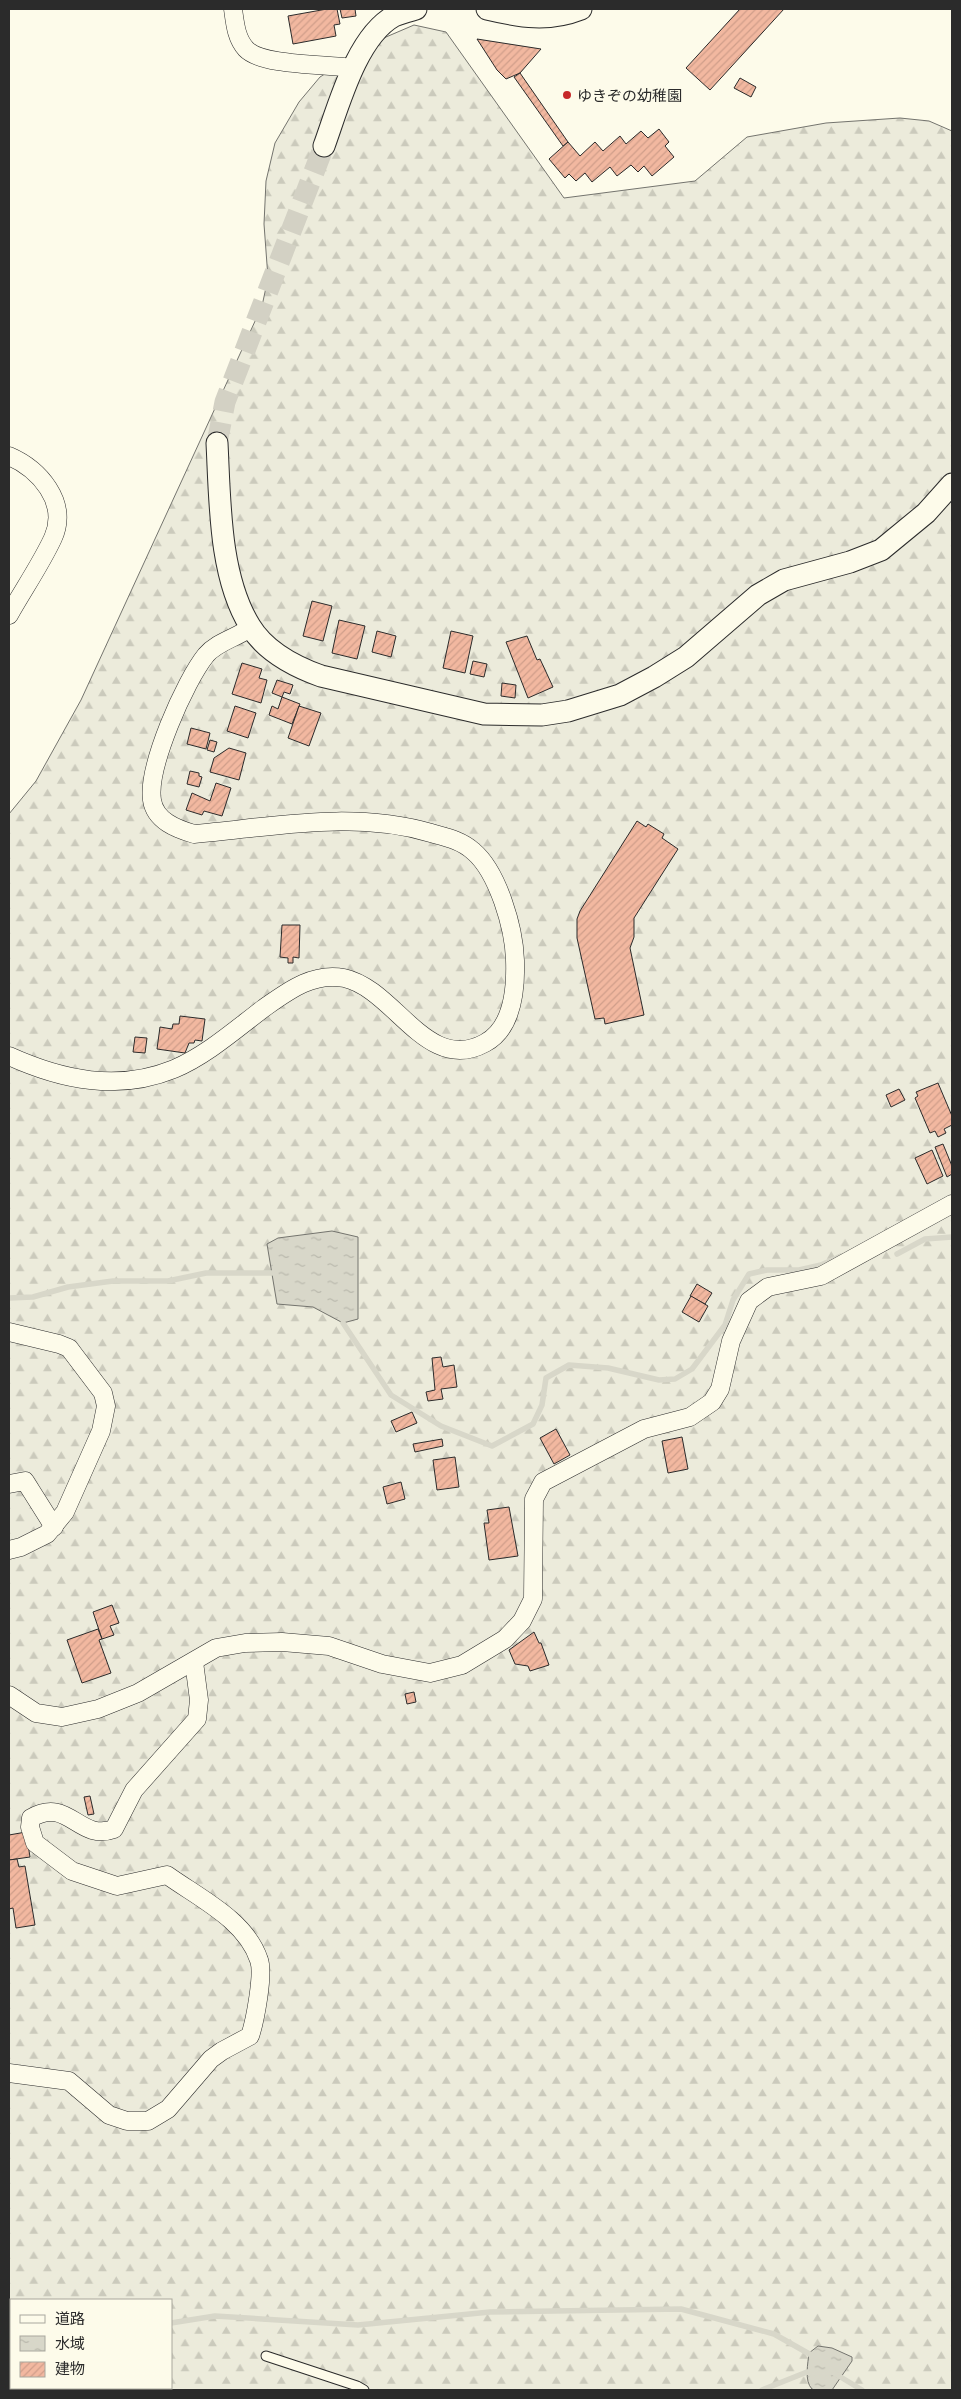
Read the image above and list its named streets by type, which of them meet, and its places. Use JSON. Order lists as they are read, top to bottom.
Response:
{
  "places": ["ゆきぞの幼稚園"],
  "legend": ["道路", "水域", "建物"]
}
